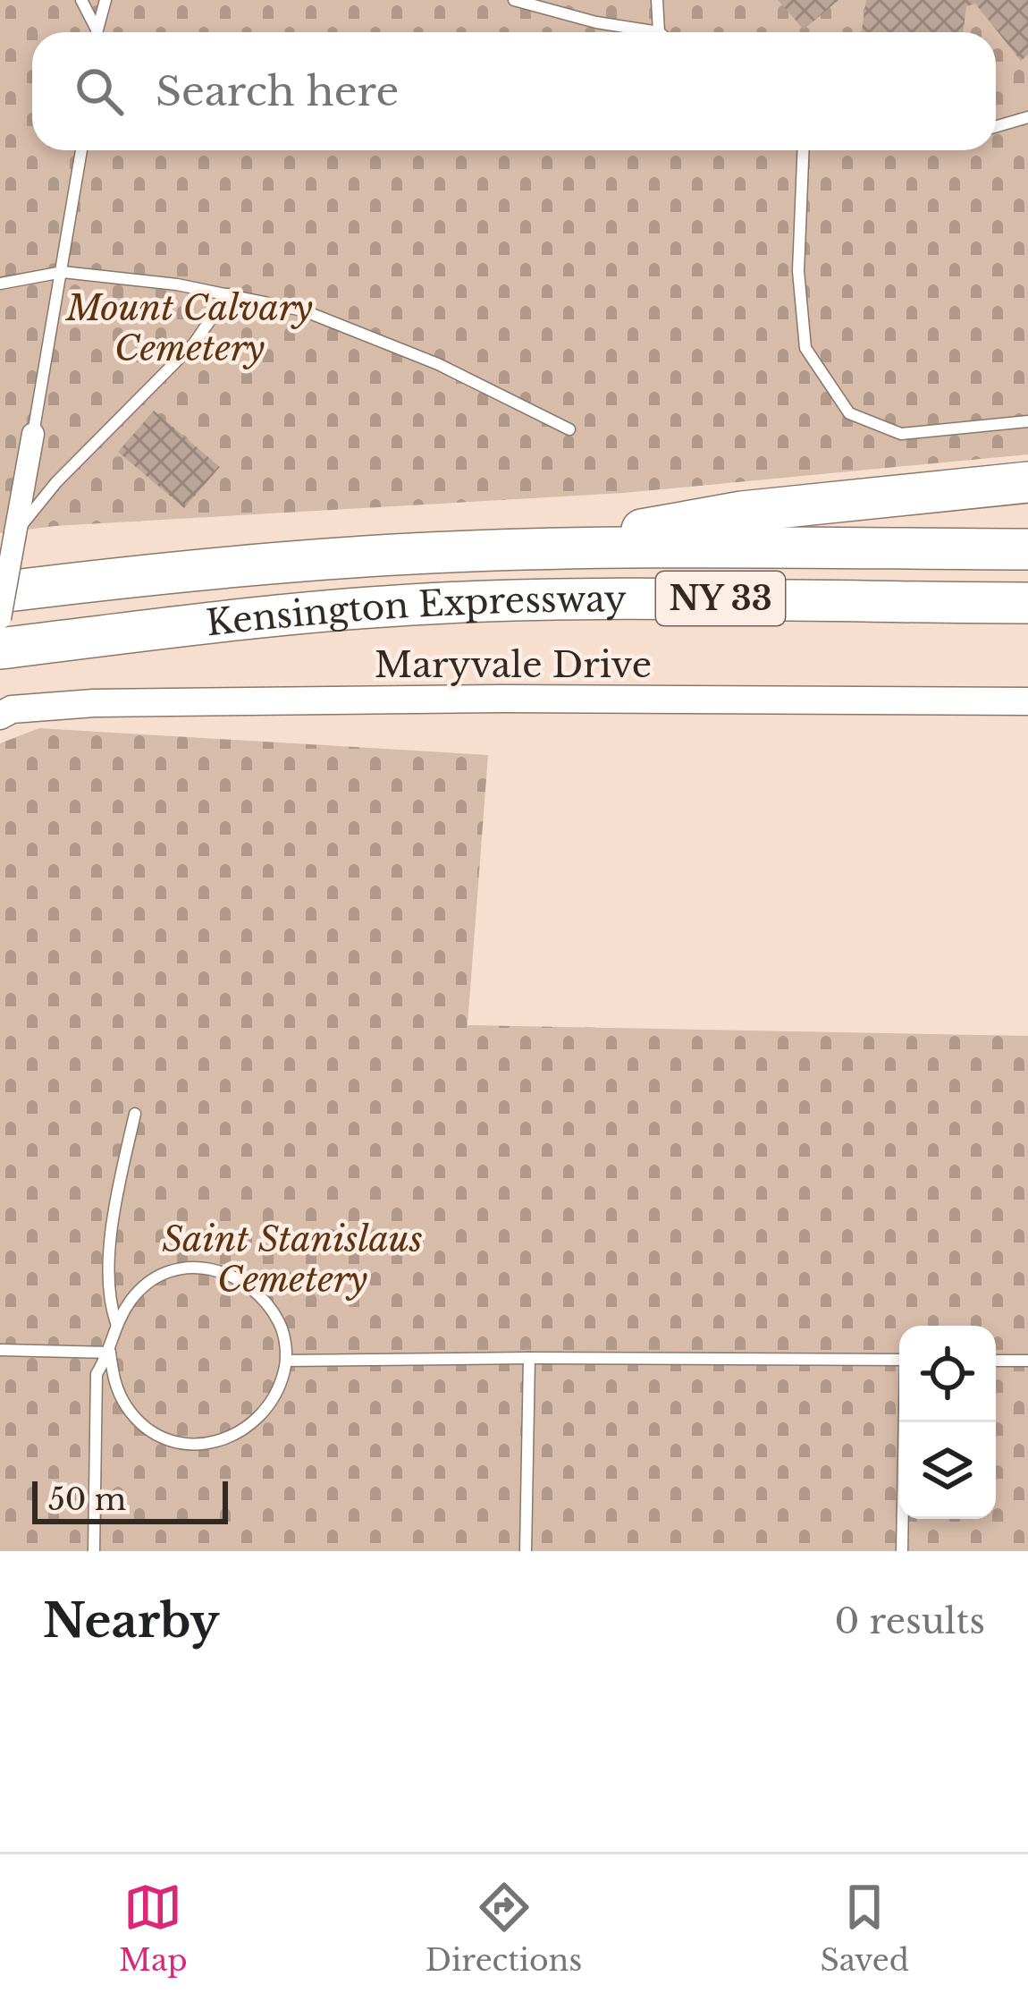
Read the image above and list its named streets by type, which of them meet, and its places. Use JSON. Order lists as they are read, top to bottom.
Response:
{
  "streets": {
    "highway": ["NY 33", "Kensington Expressway"],
    "street": ["Maryvale Drive"]
  },
  "parks": ["Mount Calvary Cemetery", "Saint Stanislaus Cemetery"],
  "scale_bar": "50 m",
  "page": {
    "search": "Search here",
    "scale": "50 m",
    "heading": ["Nearby", "0 results"],
    "nav": ["Map", "Directions", "Saved"]
  }
}
